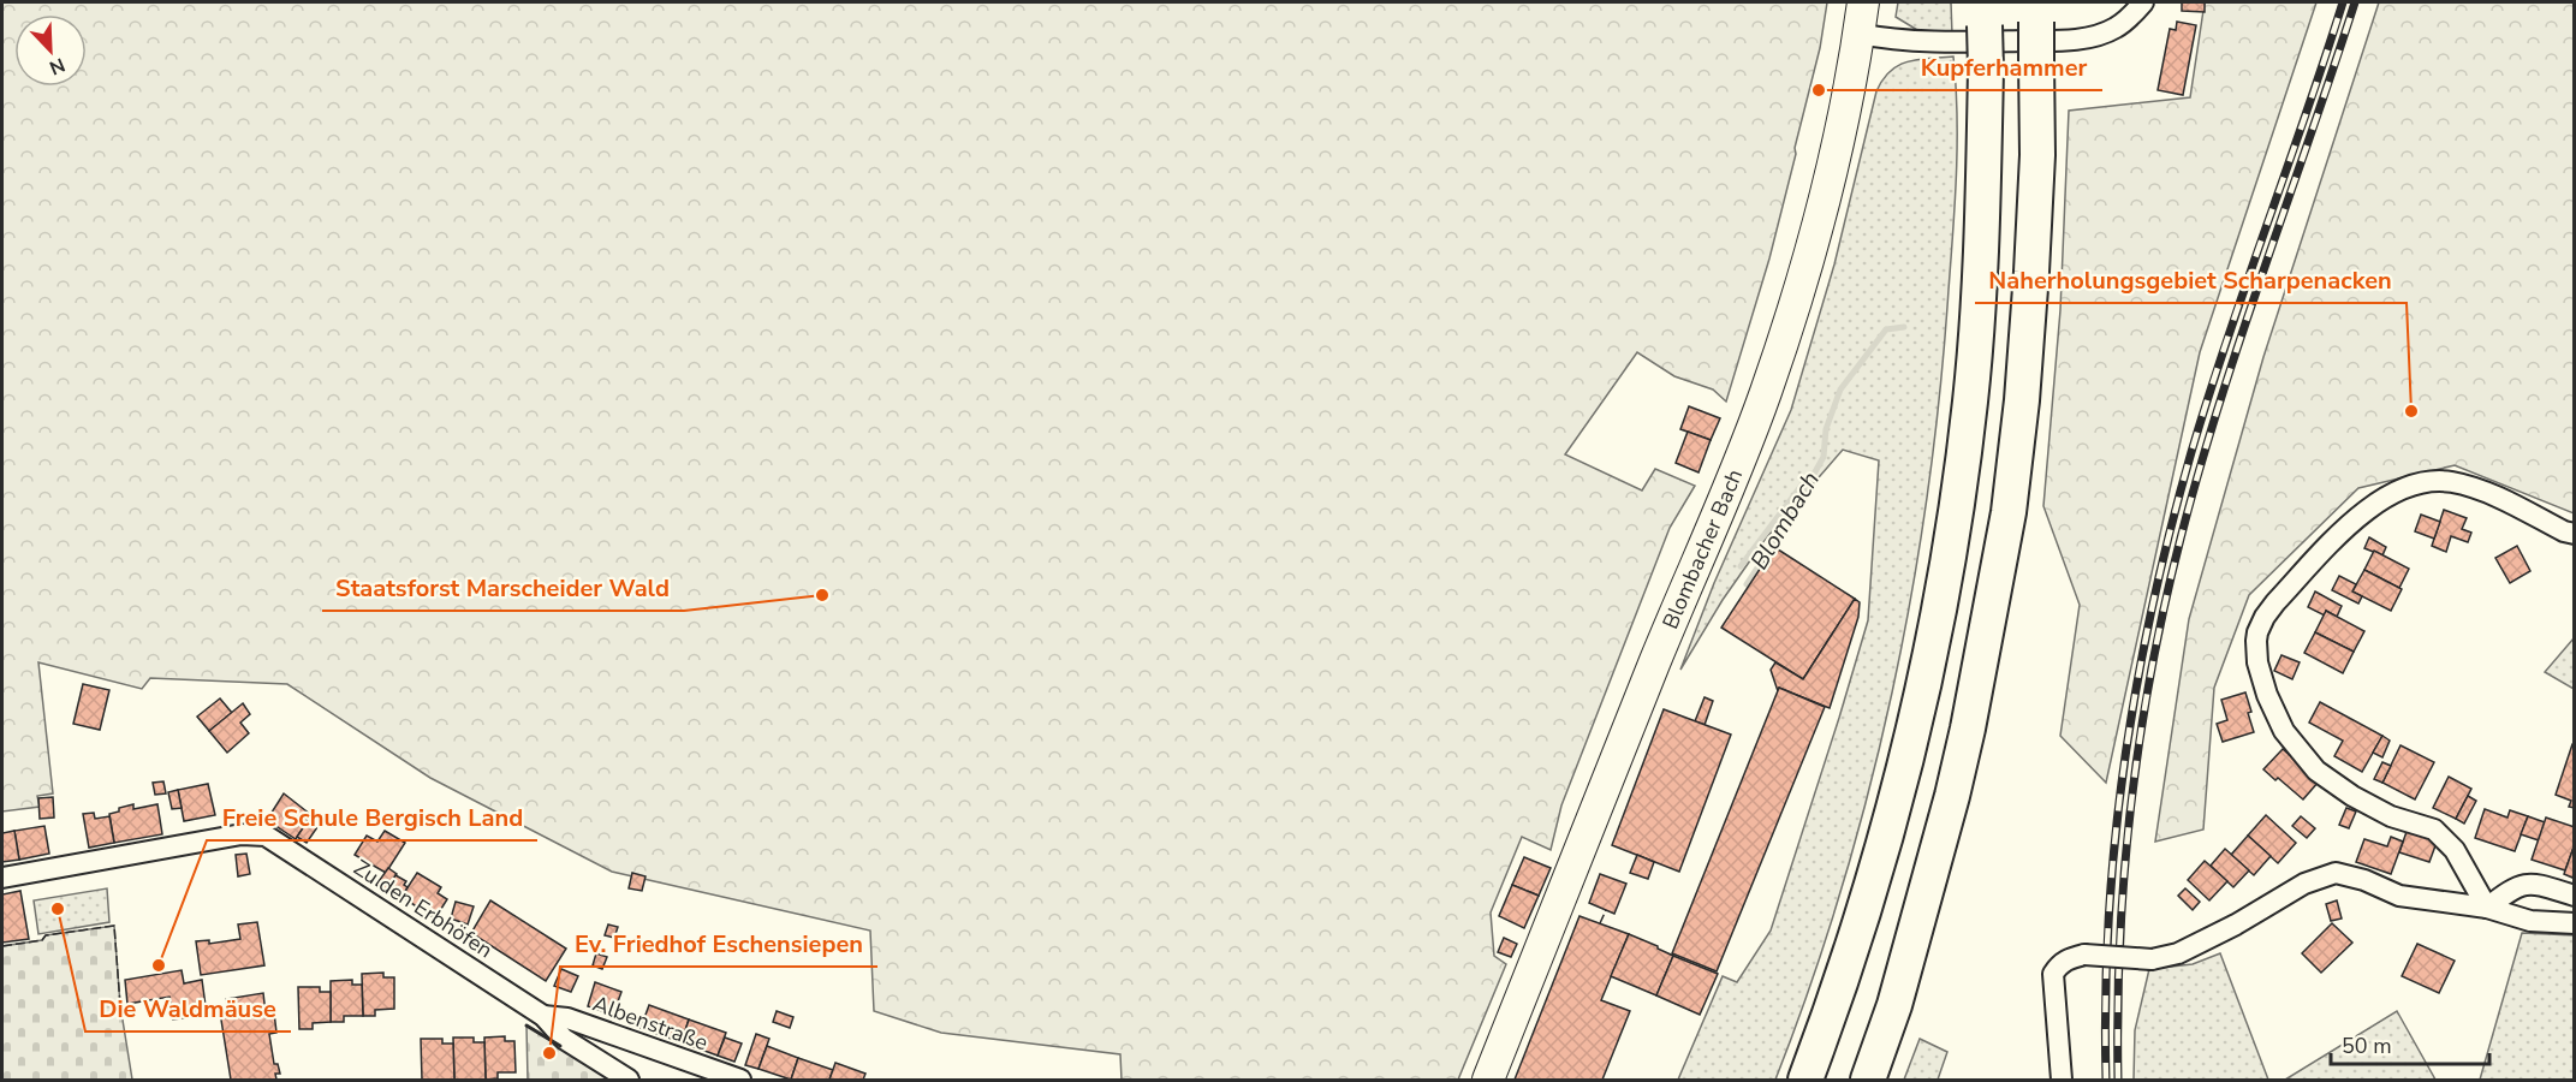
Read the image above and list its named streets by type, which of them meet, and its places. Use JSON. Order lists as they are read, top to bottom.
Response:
{
  "streets": {
    "main road": ["Blombacher Bach"],
    "street": ["Zu den Erbhöfen", "Albenstraße"]
  },
  "crossings": [
    ["Zu den Erbhöfen", "Albenstraße"]
  ],
  "water": ["Blombach"],
  "places": [
    "Kupferhammer",
    "Naherholungsgebiet Scharpenacken",
    "Staatsforst Marscheider Wald",
    "Die Waldmäuse",
    "Freie Schule Bergisch Land",
    "Ev. Friedhof Eschensiepen"
  ],
  "scale_bar": "50 m",
  "north": "bottom right"
}
